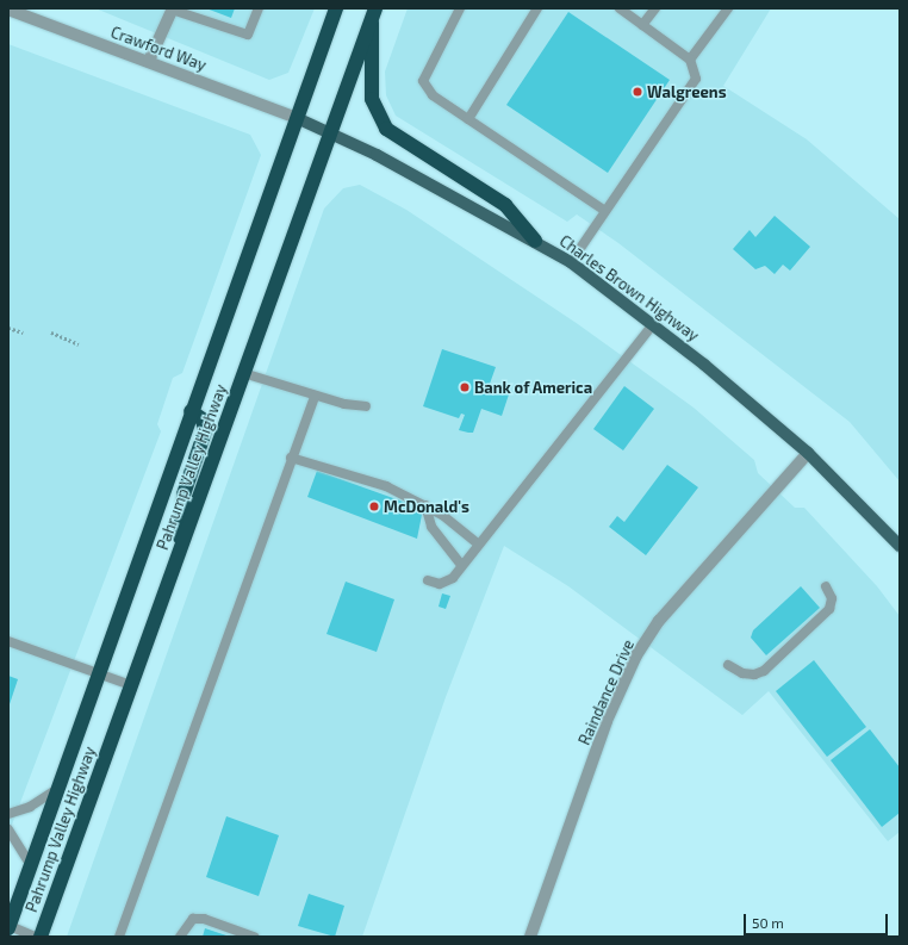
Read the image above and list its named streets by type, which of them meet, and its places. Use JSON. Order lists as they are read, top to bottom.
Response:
{
  "streets": {
    "highway": ["Pahrump Valley Highway"],
    "main road": ["Charles Brown Highway"],
    "street": ["Crawford Way", "Raindance Drive"]
  },
  "crossings": [
    ["Crawford Way", "Charles Brown Highway"],
    ["Crawford Way", "Pahrump Valley Highway"],
    ["Charles Brown Highway", "Pahrump Valley Highway"],
    ["Charles Brown Highway", "Raindance Drive"]
  ],
  "places": ["Walgreens", "Bank of America", "McDonald's"],
  "scale_bar": "50 m"
}
